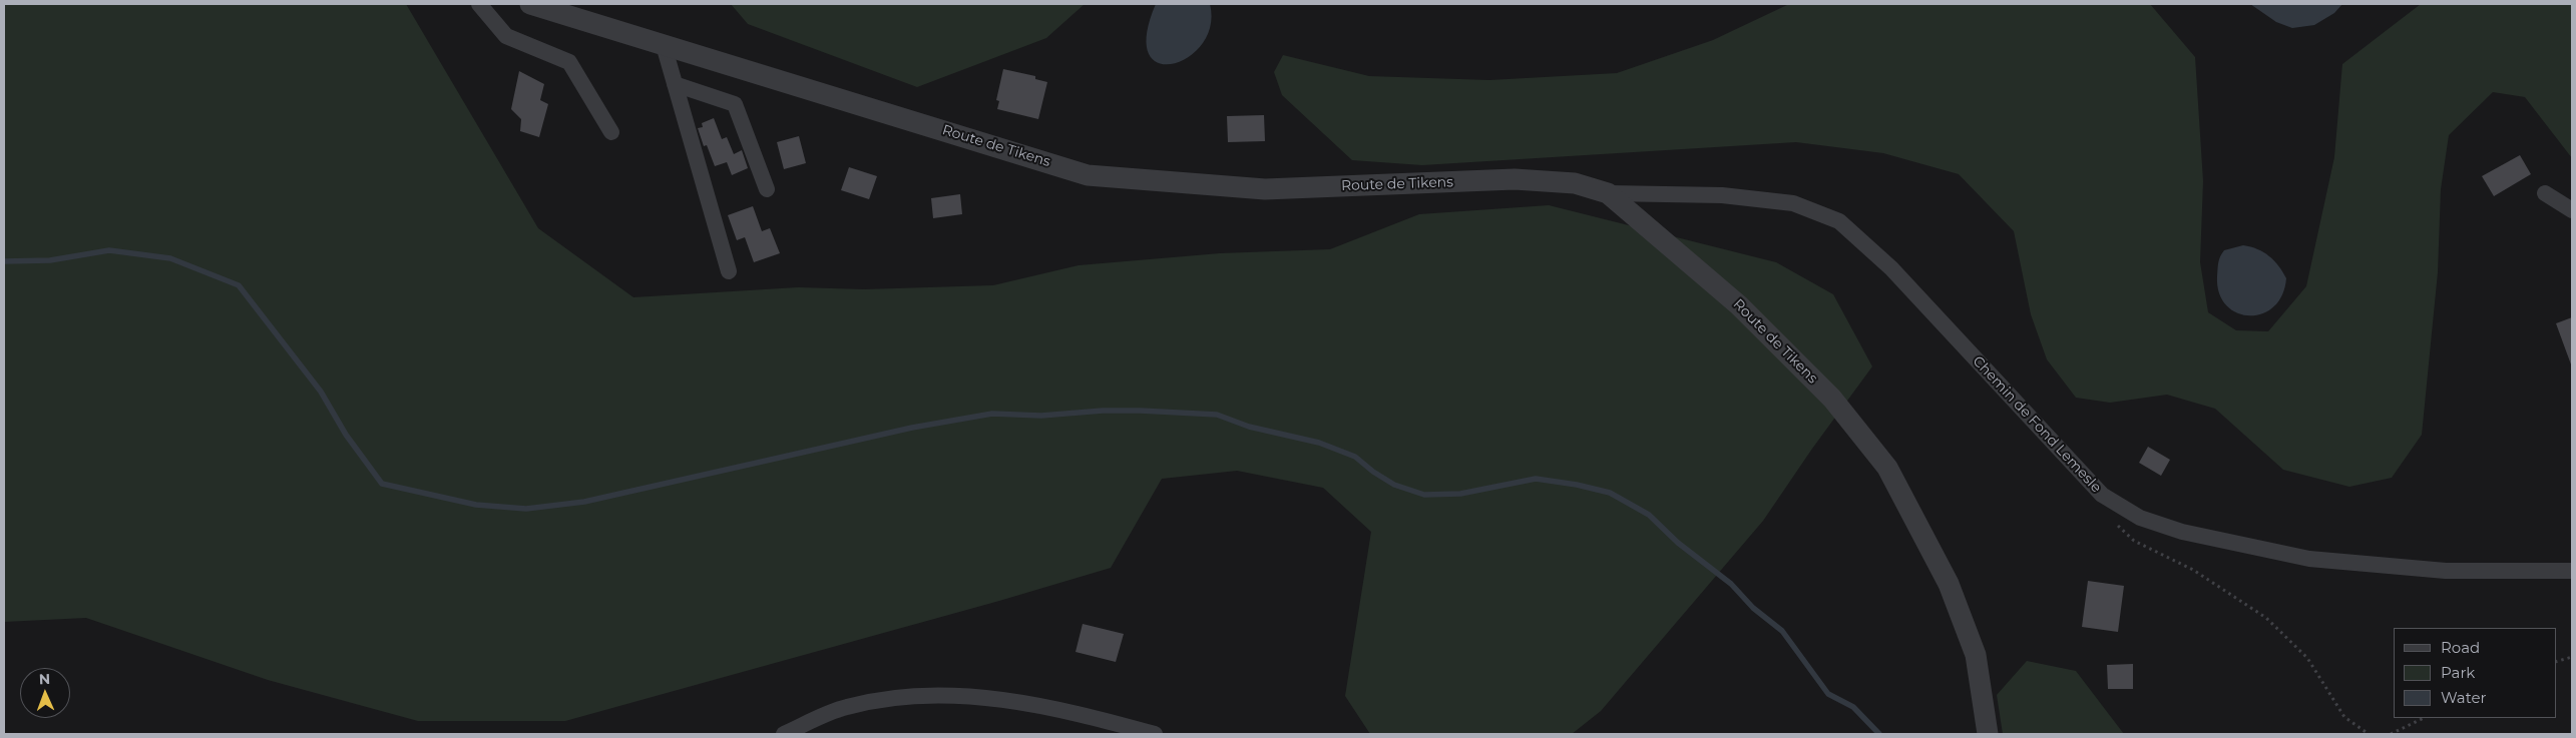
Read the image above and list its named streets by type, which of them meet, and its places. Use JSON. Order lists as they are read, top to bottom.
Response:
{
  "streets": {
    "street": ["Route de Tikens", "Chemin de Fond Lemesle"]
  },
  "crossings": [
    ["Route de Tikens", "Chemin de Fond Lemesle"]
  ],
  "legend": ["Road", "Park", "Water"],
  "north": "top"
}
